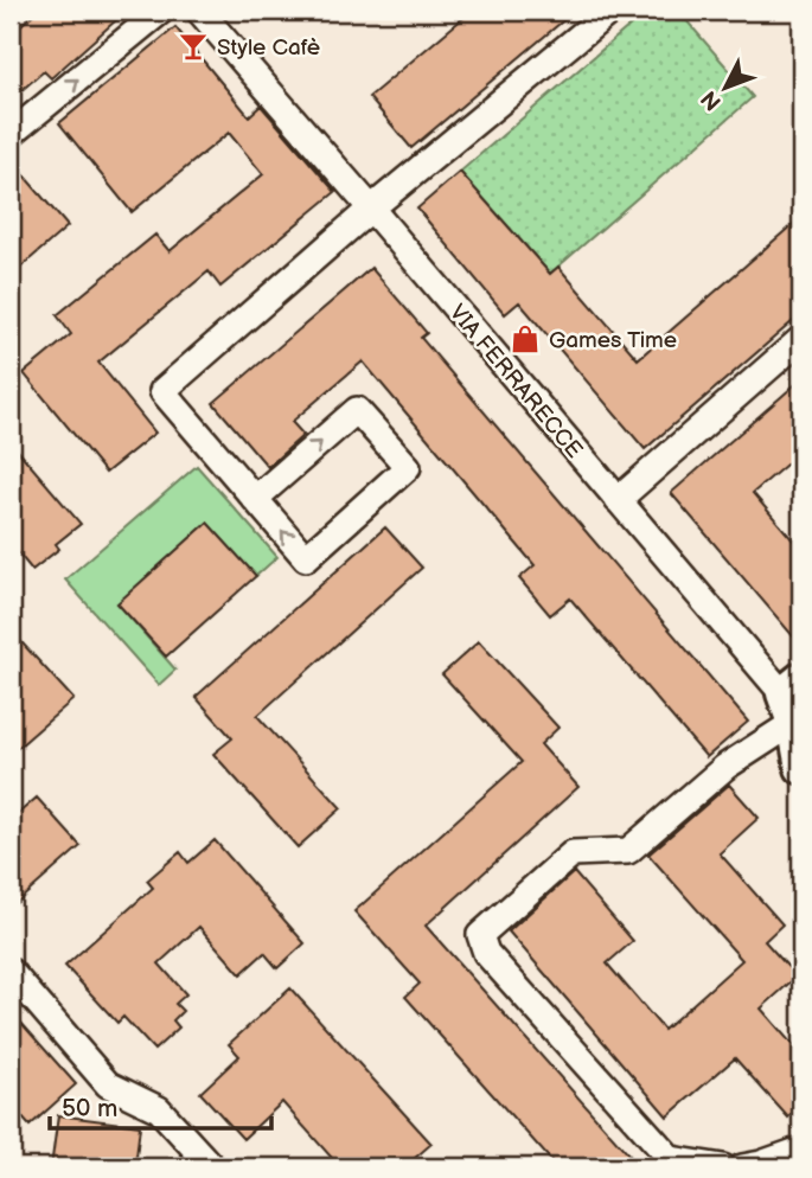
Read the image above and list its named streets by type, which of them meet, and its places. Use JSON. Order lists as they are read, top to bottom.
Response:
{
  "streets": {
    "street": ["VIA FERRARECCE"]
  },
  "places": {
    "bar": ["Style Cafè"],
    "shop": ["Games Time"]
  },
  "scale_bar": "50 m",
  "north": "bottom left"
}
